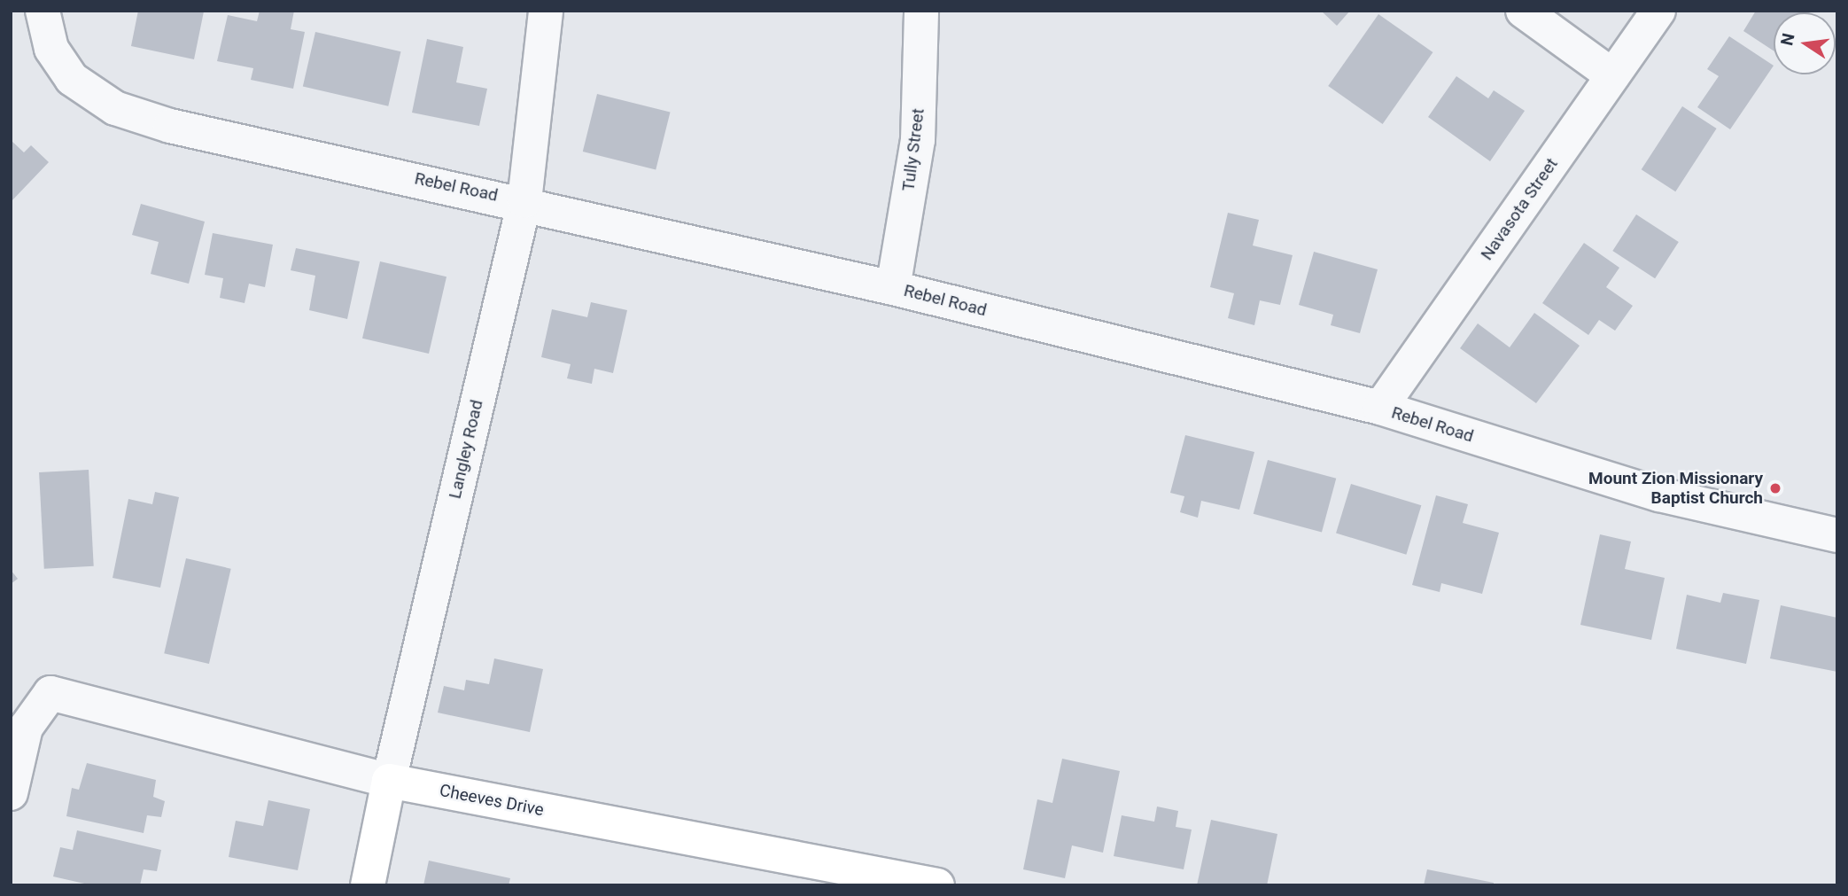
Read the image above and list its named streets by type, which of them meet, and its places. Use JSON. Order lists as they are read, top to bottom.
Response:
{
  "streets": {
    "street": [
      "Tully Street",
      "Rebel Road",
      "Navasota Street",
      "Langley Road",
      "Cheeves Drive"
    ]
  },
  "crossings": [
    ["Tully Street", "Rebel Road"],
    ["Rebel Road", "Navasota Street"],
    ["Rebel Road", "Langley Road"],
    ["Langley Road", "Cheeves Drive"]
  ],
  "places": ["Mount Zion Missionary Baptist Church"],
  "north": "left"
}
